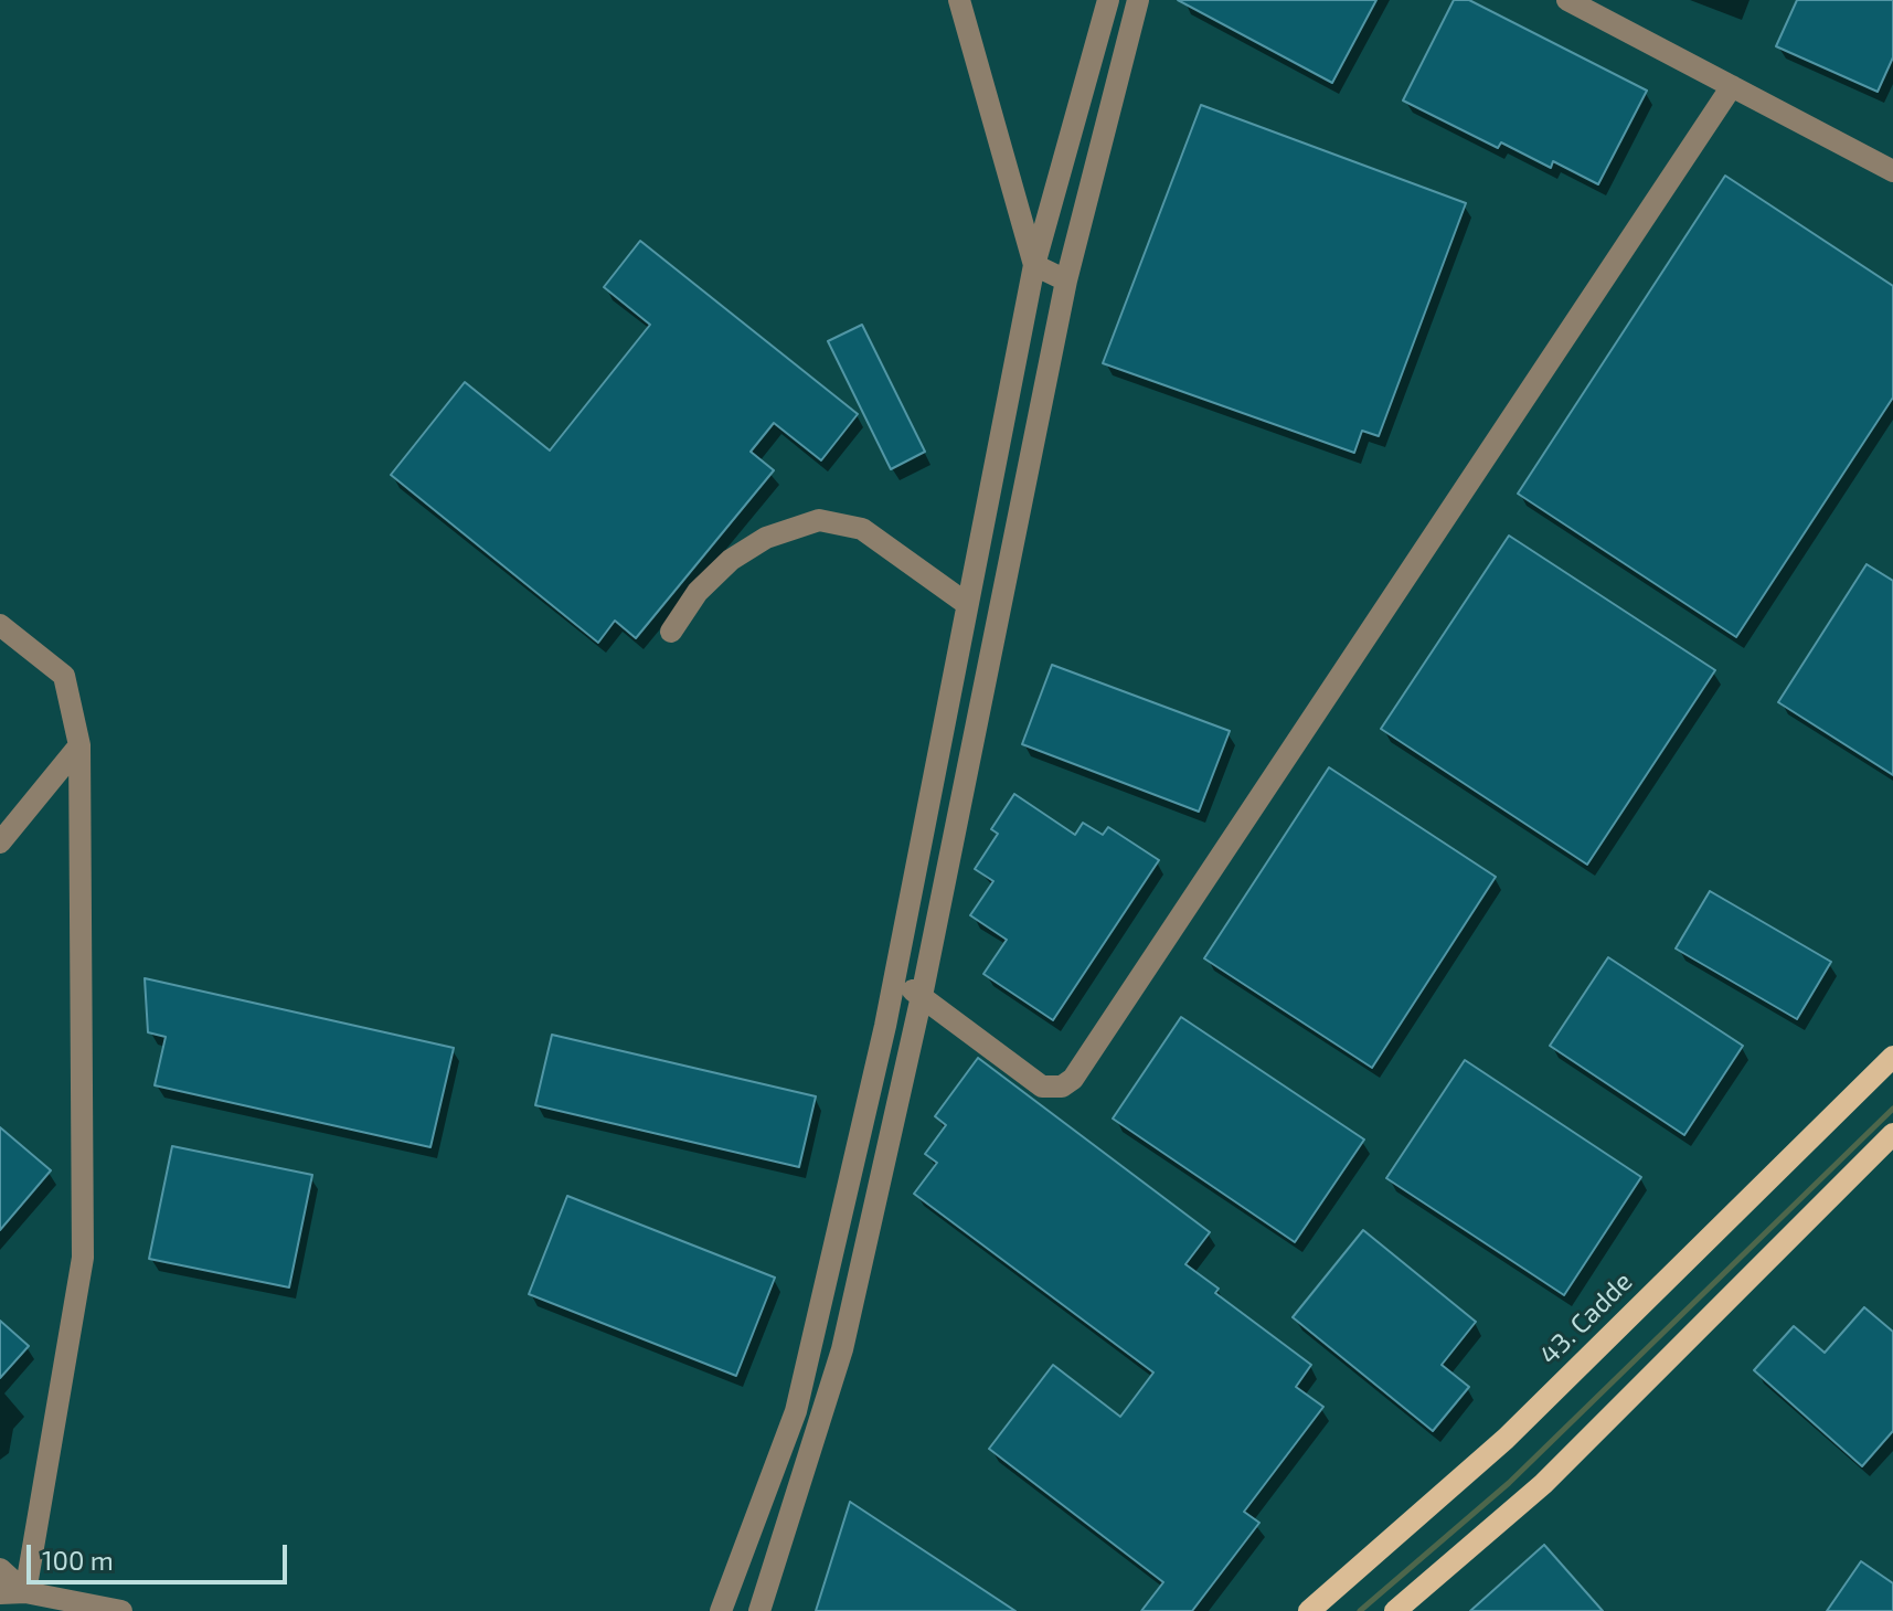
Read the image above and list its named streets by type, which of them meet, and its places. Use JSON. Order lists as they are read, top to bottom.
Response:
{
  "streets": {
    "main road": ["43. Cadde"]
  },
  "scale_bar": "100 m"
}
